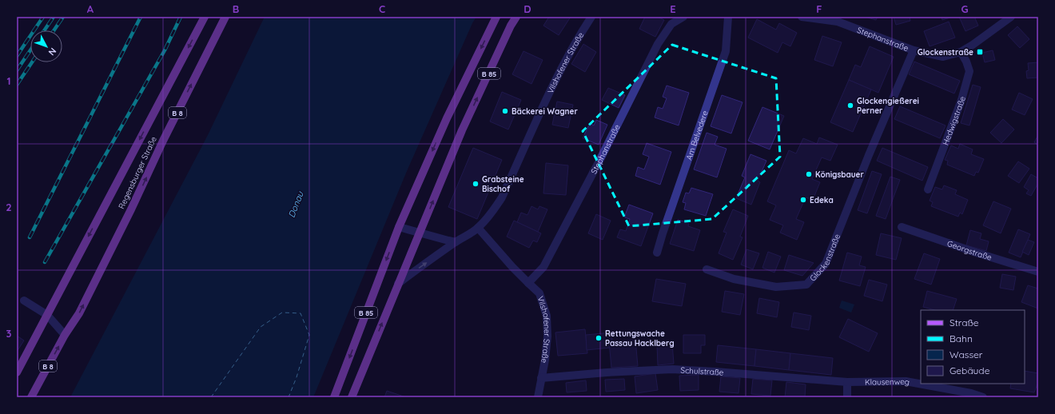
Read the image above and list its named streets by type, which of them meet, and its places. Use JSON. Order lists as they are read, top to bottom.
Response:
{
  "streets": {
    "main road": ["B 85", "B 8", "Regensburger Straße"],
    "street": [
      "Stephanstraße",
      "Vilshofener Straße",
      "Hedwigstraße",
      "Am Belvedere",
      "Georgstraße",
      "Glockenstraße",
      "Schulstraße",
      "Klausenweg"
    ]
  },
  "crossings": [
    ["Stephanstraße", "Vilshofener Straße"],
    ["Stephanstraße", "Hedwigstraße"],
    ["Stephanstraße", "Glockenstraße"],
    ["Vilshofener Straße", "B 85"],
    ["Vilshofener Straße", "Schulstraße"],
    ["Schulstraße", "Klausenweg"]
  ],
  "water": ["Donau"],
  "places": {
    "transit": ["Glockenstraße"],
    "other": [
      "Glockengießerei Perner",
      "Bäckerei Wagner",
      "Königsbauer",
      "Grabsteine Bischof",
      "Edeka",
      "Rettungswache Passau Hacklberg"
    ]
  },
  "legend": [
    "Straße",
    "Bahn",
    "Wasser",
    "Gebäude"
  ],
  "north": "bottom right",
  "grid": {
    "columns": [
      "A",
      "B",
      "C",
      "D",
      "E",
      "F",
      "G"
    ],
    "rows": ["1", "2", "3"]
  }
}
